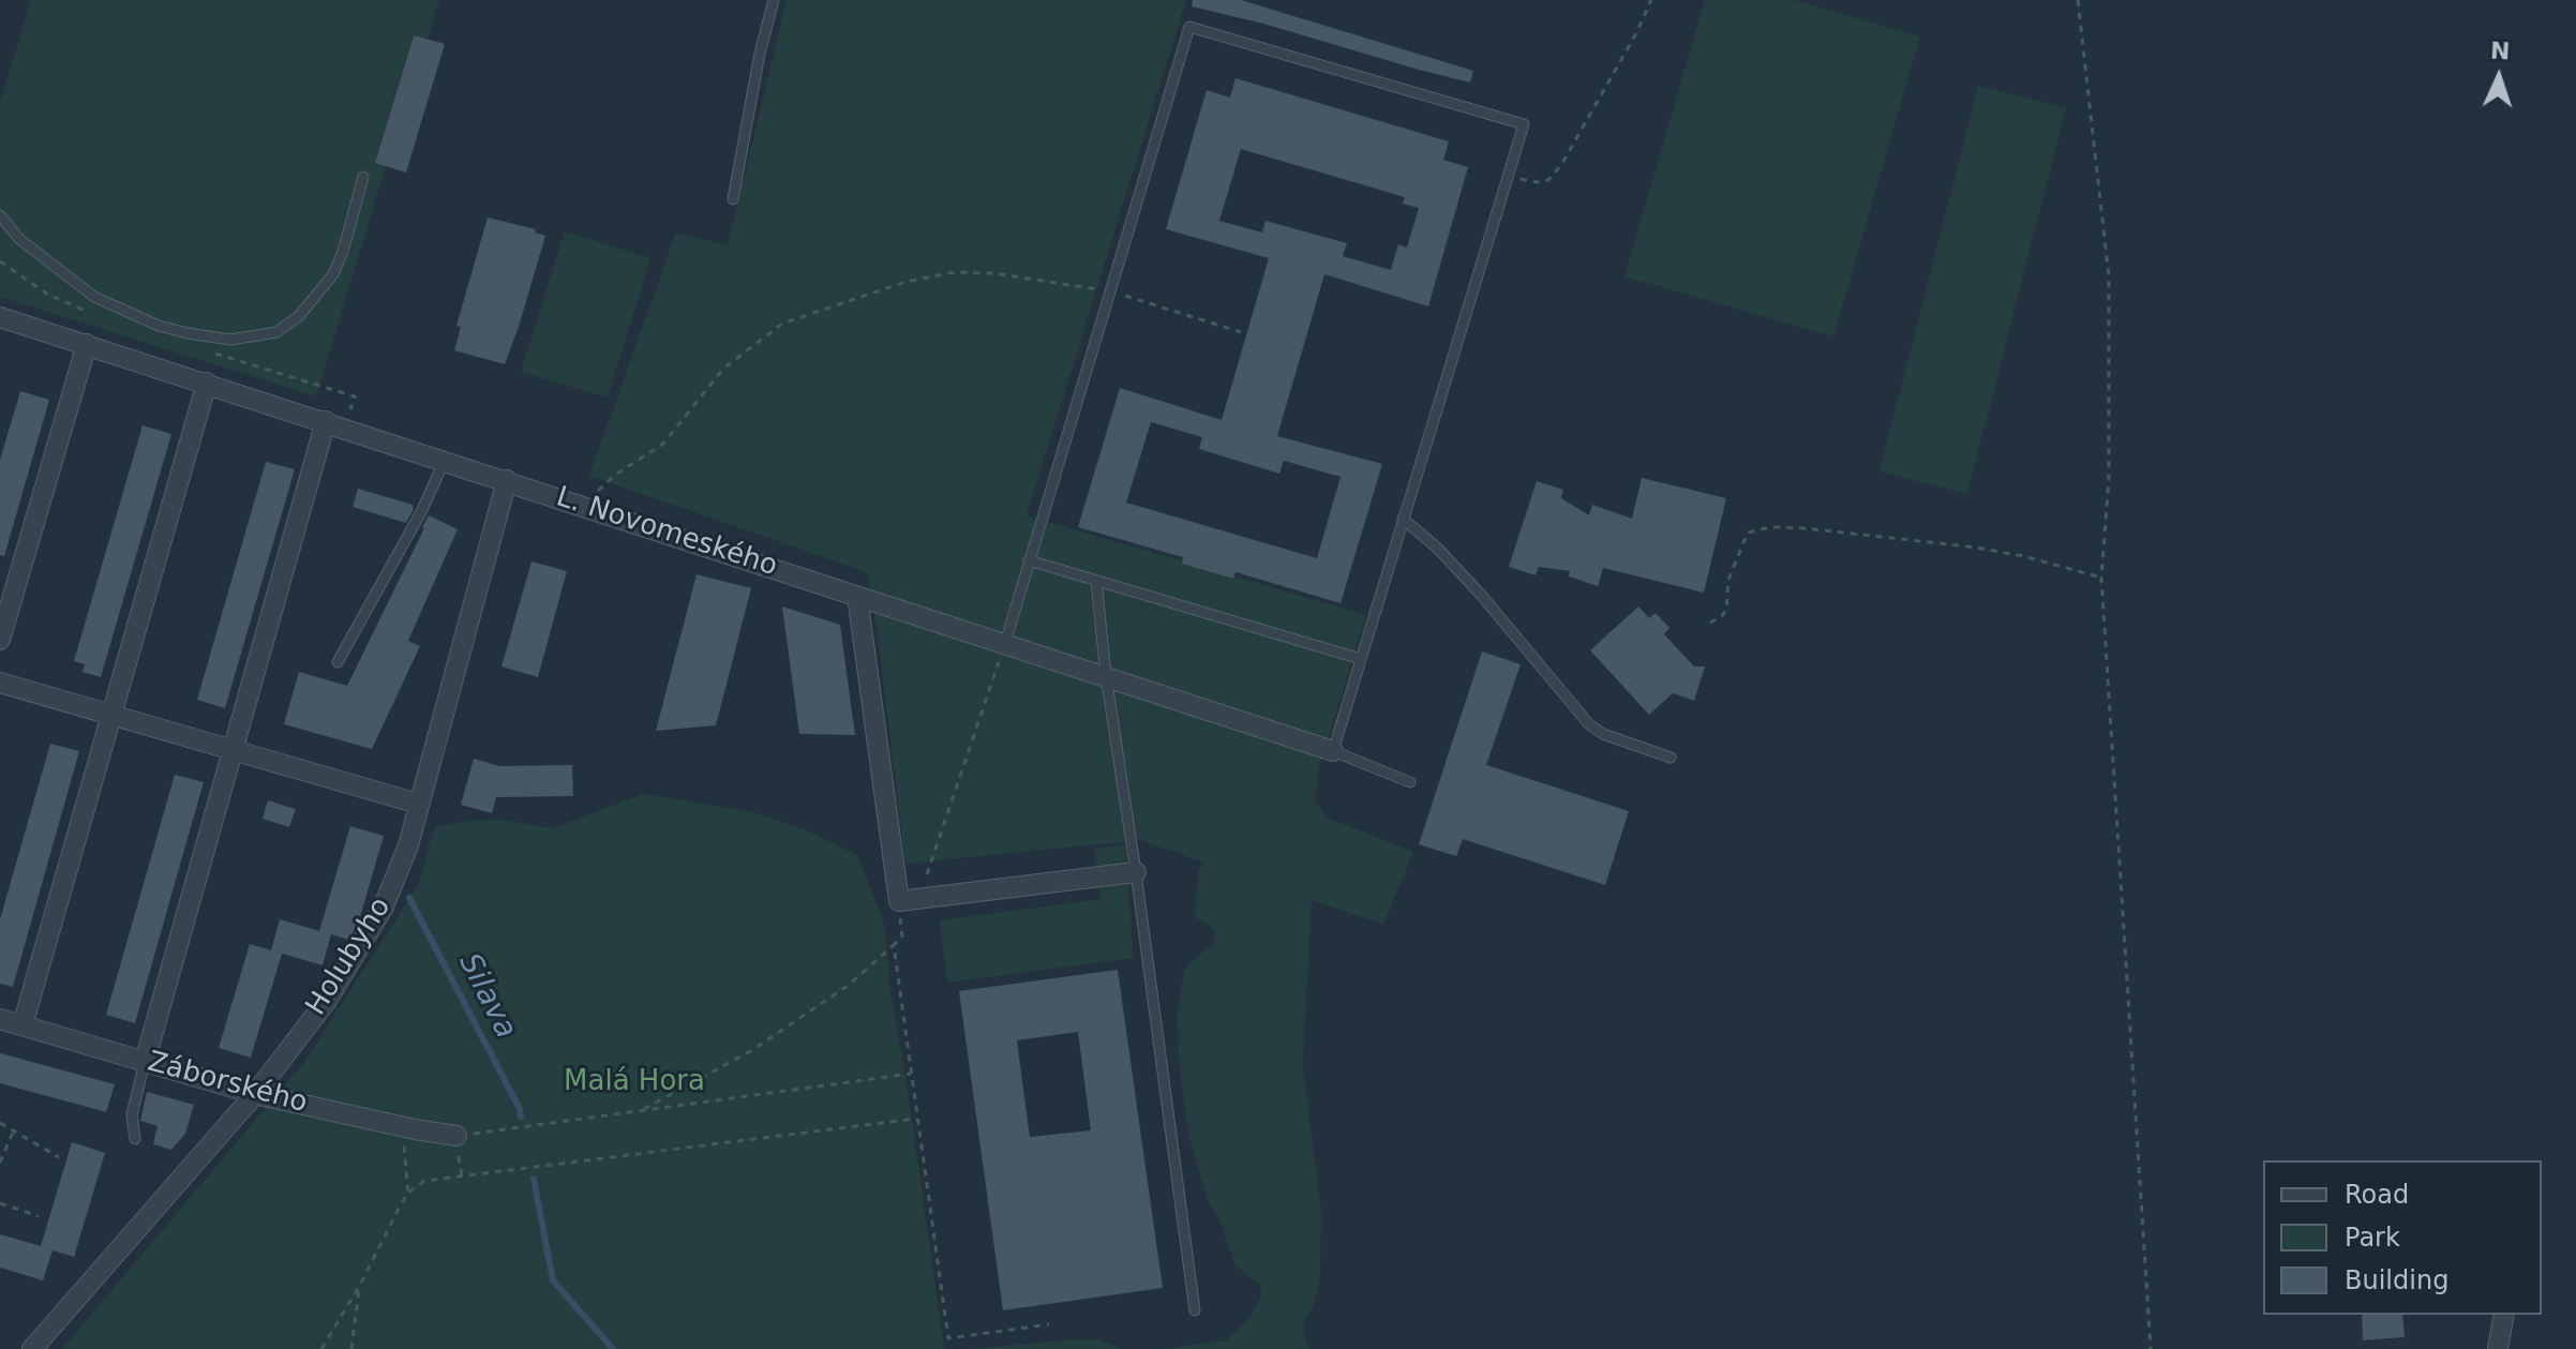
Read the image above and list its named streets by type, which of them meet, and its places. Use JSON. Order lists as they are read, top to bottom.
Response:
{
  "streets": {
    "street": ["L. Novomeského", "Holubyho", "Záborského"]
  },
  "crossings": [
    ["L. Novomeského", "Holubyho"],
    ["Holubyho", "Záborského"]
  ],
  "water": ["Silava"],
  "parks": ["Malá Hora"],
  "legend": ["Road", "Park", "Building"],
  "north": "top"
}
